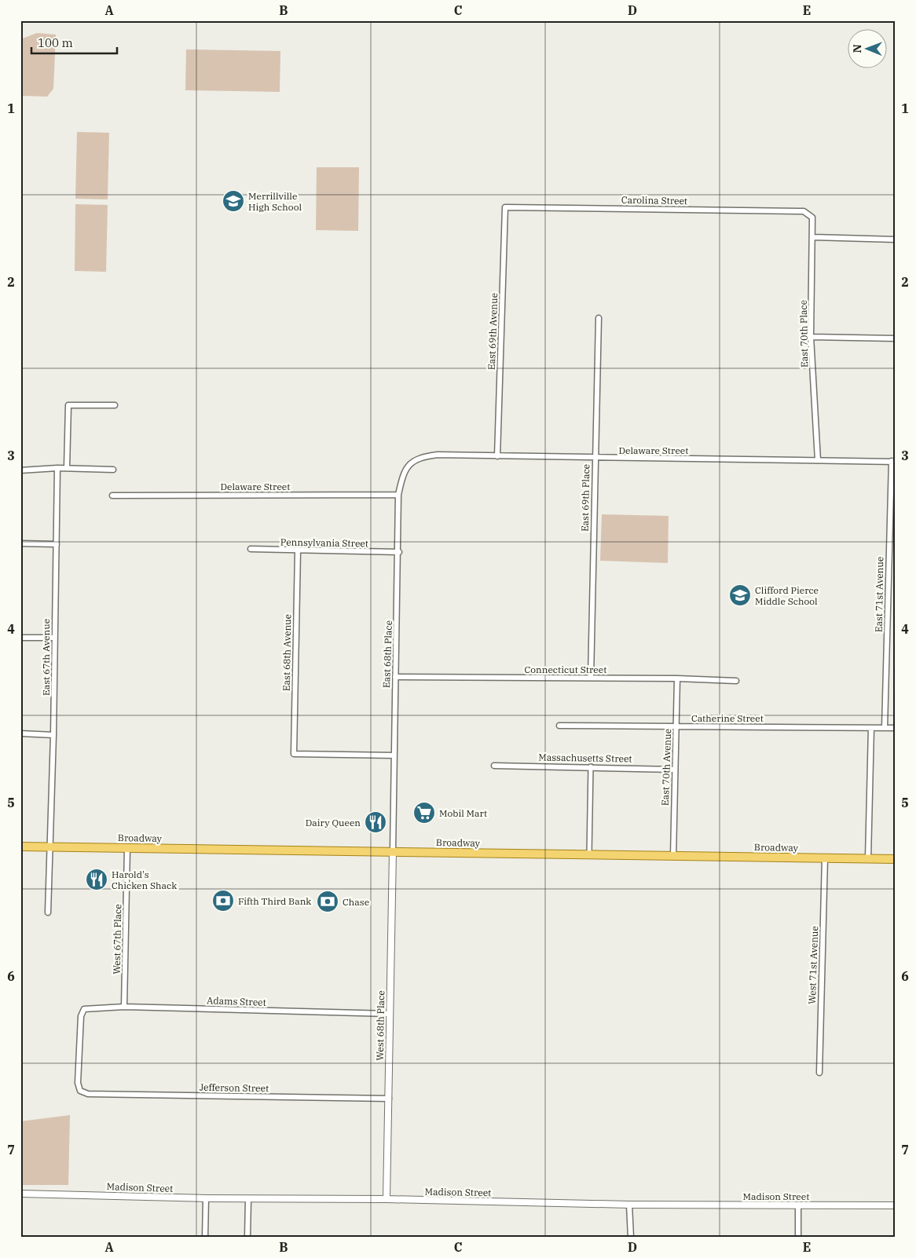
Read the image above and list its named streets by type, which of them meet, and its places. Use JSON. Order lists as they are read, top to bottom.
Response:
{
  "streets": {
    "main road": ["Broadway"],
    "street": [
      "Carolina Street",
      "East 69th Avenue",
      "East 70th Place",
      "Delaware Street",
      "East 69th Place",
      "Pennsylvania Street",
      "East 71st Avenue",
      "East 68th Avenue",
      "East 68th Place",
      "East 67th Avenue",
      "Connecticut Street",
      "Catherine Street",
      "Massachusetts Street",
      "East 70th Avenue",
      "West 67th Place",
      "West 71st Avenue",
      "Adams Street",
      "West 68th Place",
      "Jefferson Street",
      "Madison Street"
    ]
  },
  "crossings": [
    ["Carolina Street", "East 69th Avenue"],
    ["Carolina Street", "East 70th Place"],
    ["East 69th Avenue", "Delaware Street"],
    ["East 70th Place", "Delaware Street"],
    ["Delaware Street", "East 69th Place"],
    ["Delaware Street", "East 71st Avenue"],
    ["Delaware Street", "East 68th Place"],
    ["East 69th Place", "Connecticut Street"],
    ["Pennsylvania Street", "East 68th Avenue"],
    ["Pennsylvania Street", "East 68th Place"],
    ["East 71st Avenue", "Catherine Street"],
    ["East 68th Avenue", "East 68th Place"],
    ["East 68th Place", "Connecticut Street"],
    ["East 68th Place", "Broadway"],
    ["East 68th Place", "West 68th Place"],
    ["East 67th Avenue", "Broadway"],
    ["Connecticut Street", "East 70th Avenue"],
    ["Catherine Street", "East 70th Avenue"],
    ["Massachusetts Street", "East 70th Avenue"],
    ["East 70th Avenue", "Broadway"],
    ["Broadway", "West 67th Place"],
    ["Broadway", "West 71st Avenue"],
    ["Broadway", "West 68th Place"],
    ["West 67th Place", "Adams Street"],
    ["Adams Street", "West 68th Place"],
    ["Adams Street", "Jefferson Street"],
    ["West 68th Place", "Jefferson Street"],
    ["West 68th Place", "Madison Street"]
  ],
  "places": {
    "school or university": ["Merrillville High School", "Clifford Pierce Middle School"],
    "supermarket": ["Mobil Mart"],
    "restaurant": ["Dairy Queen", "Harold's Chicken Shack"],
    "bank": ["Fifth Third Bank", "Chase"]
  },
  "scale_bar": "100 m",
  "north": "left",
  "grid": {
    "columns": [
      "A",
      "B",
      "C",
      "D",
      "E"
    ],
    "rows": [
      "1",
      "2",
      "3",
      "4",
      "5",
      "6",
      "7"
    ]
  }
}
